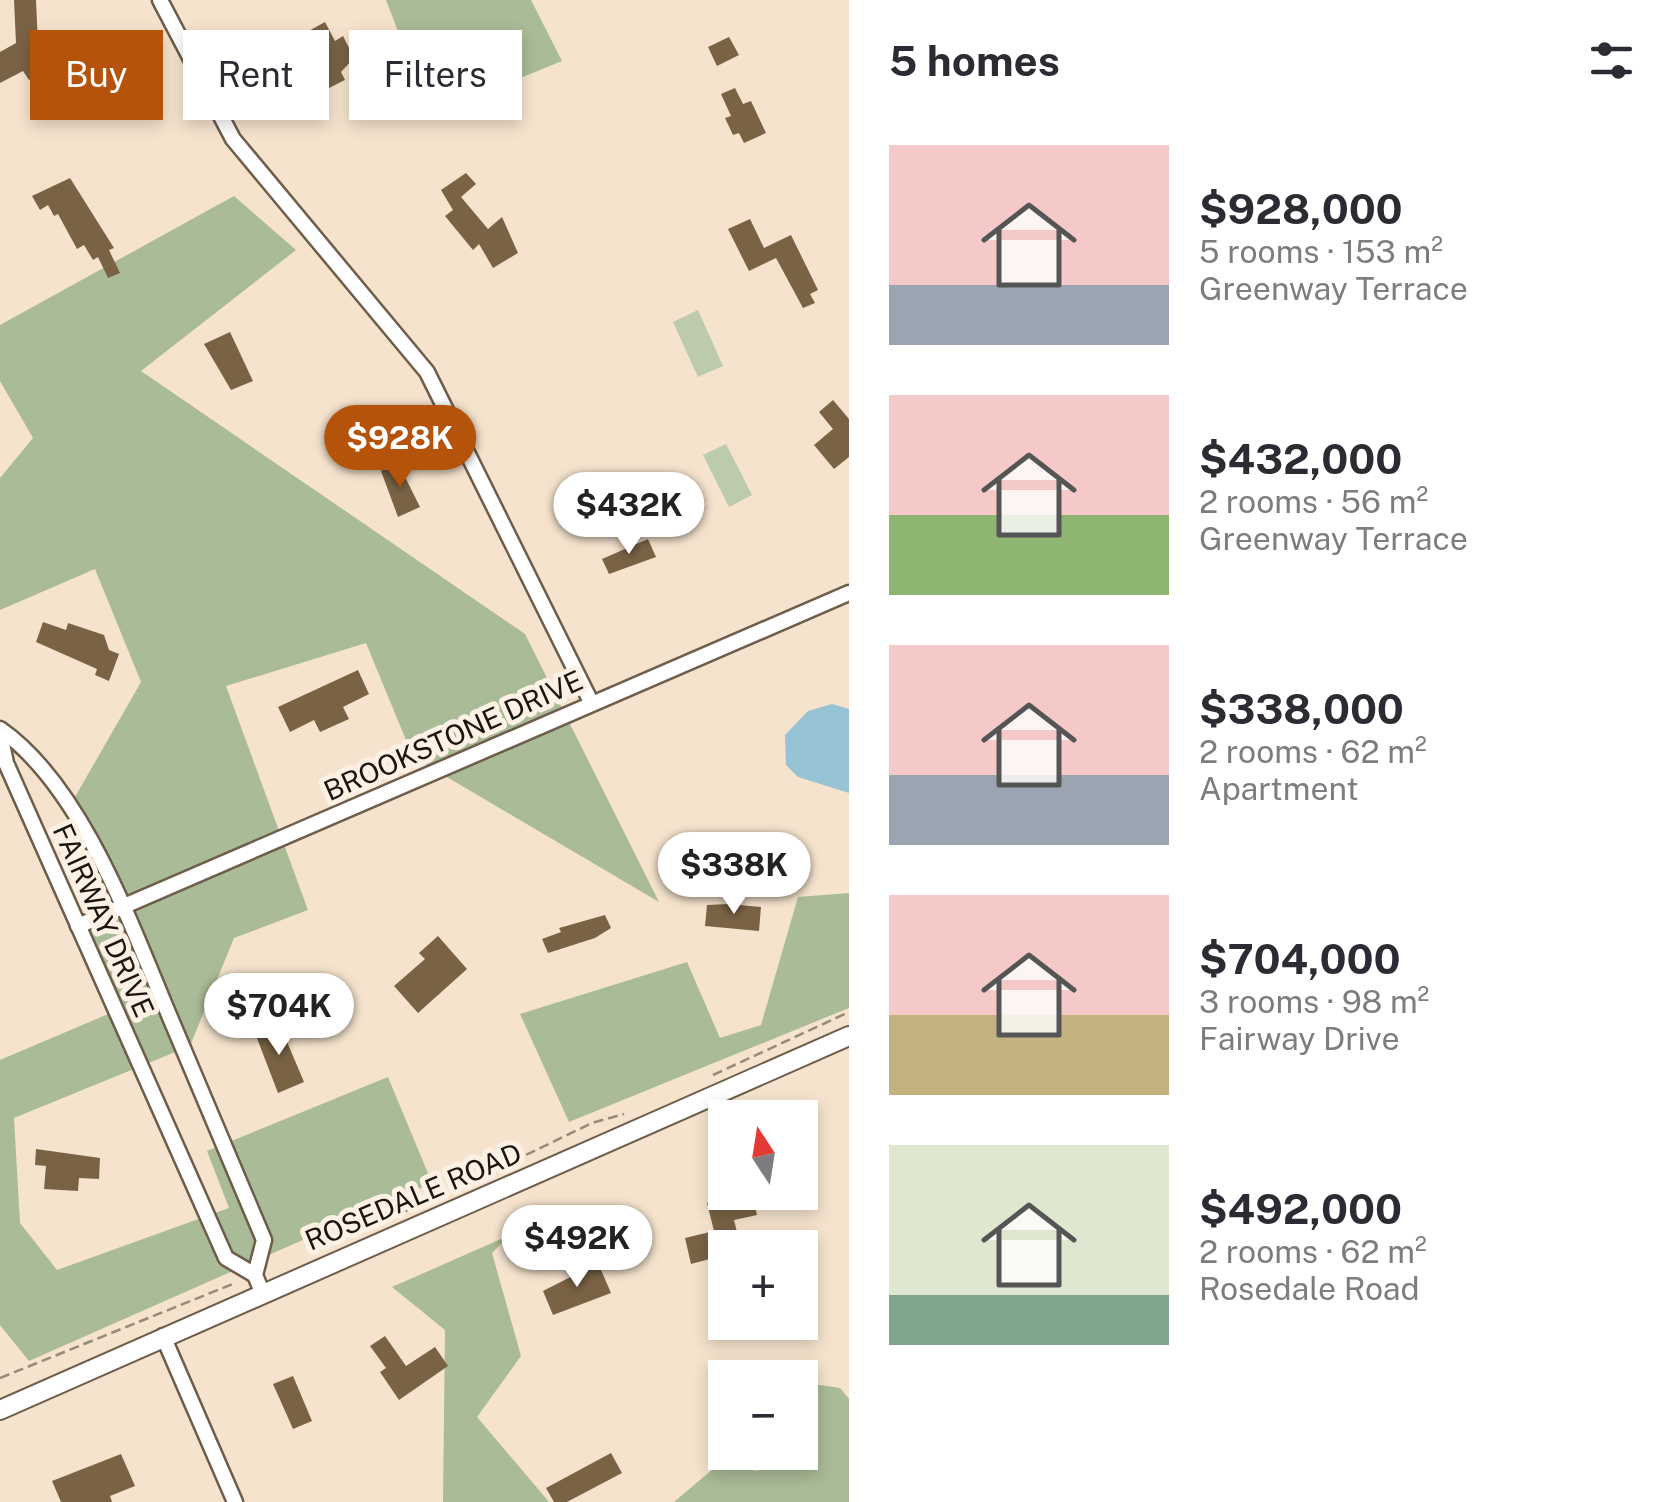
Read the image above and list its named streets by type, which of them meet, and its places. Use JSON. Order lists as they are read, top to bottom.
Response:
{
  "streets": {
    "street": ["BROOKSTONE DRIVE", "FAIRWAY DRIVE", "ROSEDALE ROAD"]
  },
  "crossings": [
    ["BROOKSTONE DRIVE", "FAIRWAY DRIVE"],
    ["FAIRWAY DRIVE", "ROSEDALE ROAD"]
  ],
  "north": "top",
  "page": {
    "heading": "5 homes",
    "chip": ["Buy", "Rent", "Filters"],
    "list": [
      {
        "name": "$928,000",
        "note": "5 rooms · 153 m² · Greenway Terrace"
      },
      {
        "name": "$432,000",
        "note": "2 rooms · 56 m² · Greenway Terrace"
      },
      {
        "name": "$338,000",
        "note": "2 rooms · 62 m² · Apartment"
      },
      {
        "name": "$704,000",
        "note": "3 rooms · 98 m² · Fairway Drive"
      },
      {
        "name": "$492,000",
        "note": "2 rooms · 62 m² · Rosedale Road"
      }
    ],
    "price": [
      "$928K",
      "$432K",
      "$338K",
      "$704K",
      "$492K"
    ],
    "map_buttons": ["+", "−"]
  }
}
